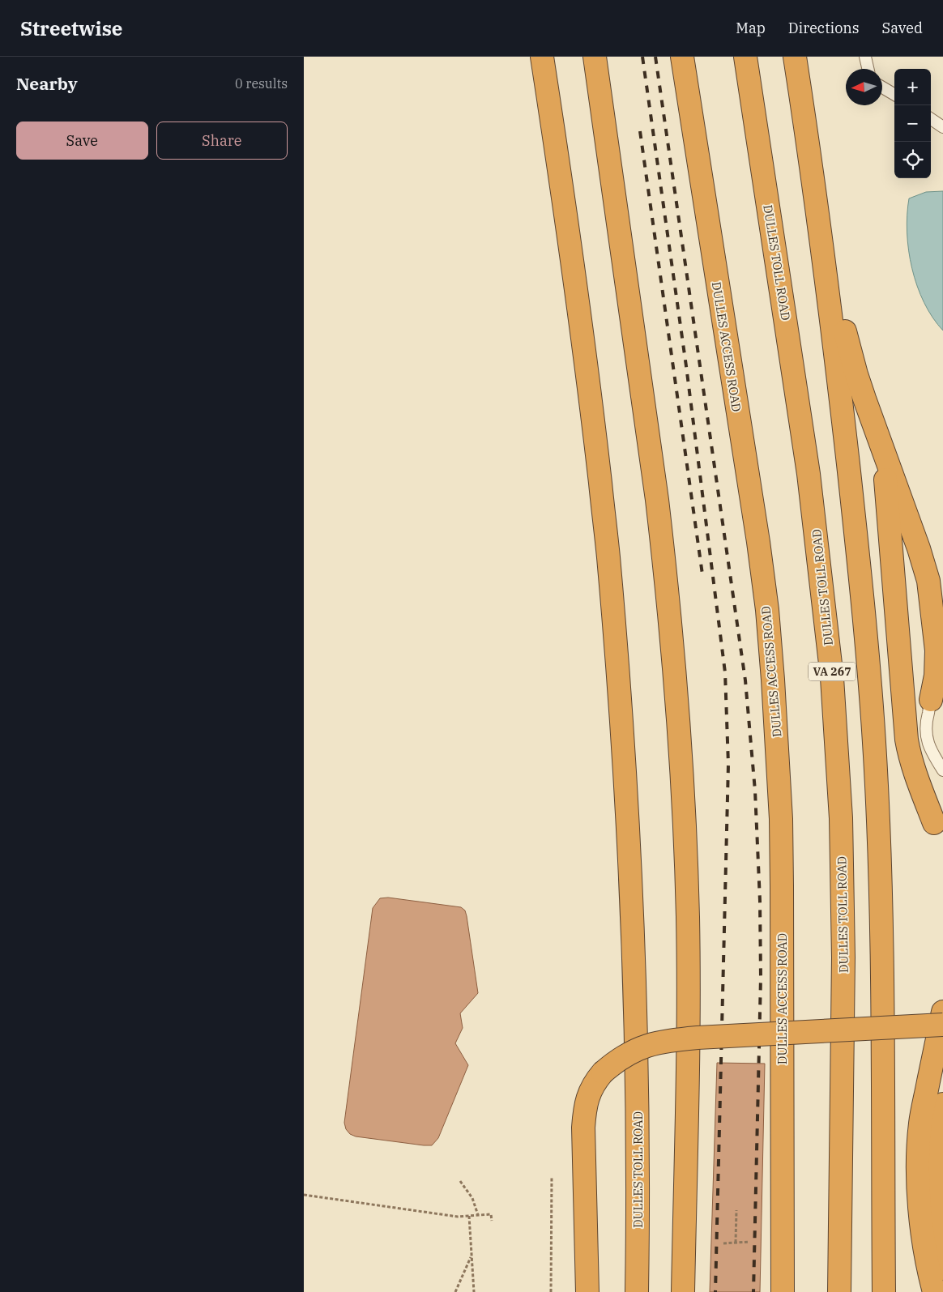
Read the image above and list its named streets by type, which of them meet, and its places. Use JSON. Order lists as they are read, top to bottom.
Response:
{
  "streets": {
    "highway": ["DULLES TOLL ROAD", "DULLES ACCESS ROAD", "VA 267"]
  },
  "north": "left",
  "page": {
    "header": "Streetwise",
    "nav": ["Map", "Directions", "Saved"],
    "heading": ["Nearby", "0 results"],
    "map_buttons": ["+", "−"],
    "buttons": ["Save", "Share"]
  }
}
